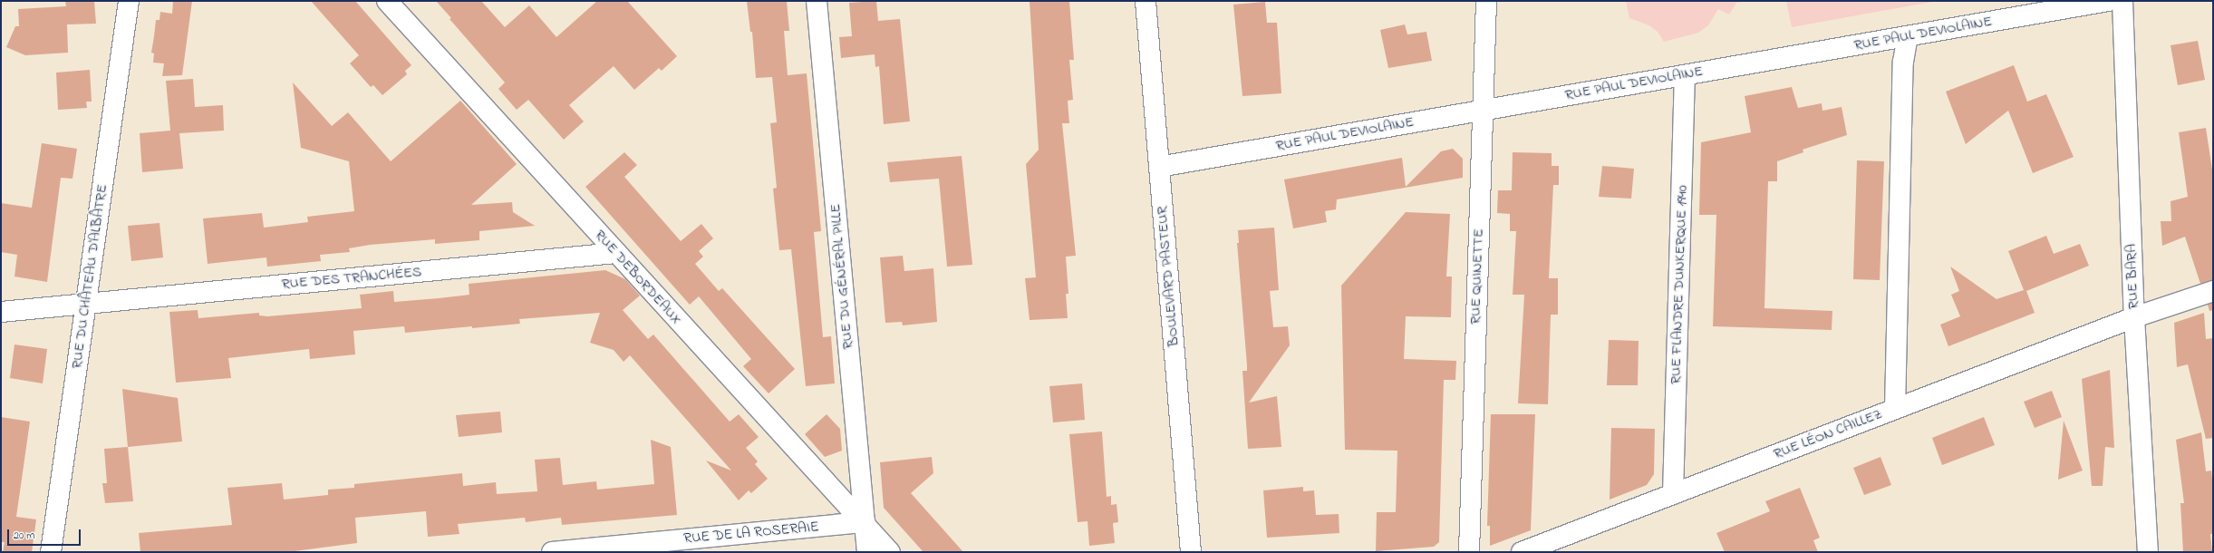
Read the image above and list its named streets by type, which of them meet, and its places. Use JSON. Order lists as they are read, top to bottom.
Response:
{
  "streets": {
    "street": [
      "RUE PAUL DEVIOLAINE",
      "RUE DU CHÂTEAU D'ALBÂTRE",
      "RUE DU GÉNÉRAL PILLE",
      "BOULEVARD PASTEUR",
      "RUE QUINETTE",
      "RUE BARA",
      "RUE DEBORDEAUX",
      "RUE DES TRANCHÉES",
      "RUE FLANDRE DUNKERQUE 1940",
      "RUE LÉON CAILLEZ",
      "RUE DE LA ROSERAIE"
    ]
  },
  "crossings": [
    ["RUE PAUL DEVIOLAINE", "BOULEVARD PASTEUR"],
    ["RUE PAUL DEVIOLAINE", "RUE QUINETTE"],
    ["RUE PAUL DEVIOLAINE", "RUE FLANDRE DUNKERQUE 1940"],
    ["RUE DU CHÂTEAU D'ALBÂTRE", "RUE DES TRANCHÉES"],
    ["RUE DU GÉNÉRAL PILLE", "RUE DEBORDEAUX"],
    ["RUE DU GÉNÉRAL PILLE", "RUE DE LA ROSERAIE"],
    ["RUE BARA", "RUE LÉON CAILLEZ"],
    ["RUE DEBORDEAUX", "RUE DES TRANCHÉES"],
    ["RUE DEBORDEAUX", "RUE DE LA ROSERAIE"],
    ["RUE FLANDRE DUNKERQUE 1940", "RUE LÉON CAILLEZ"]
  ],
  "scale_bar": "20 m"
}
